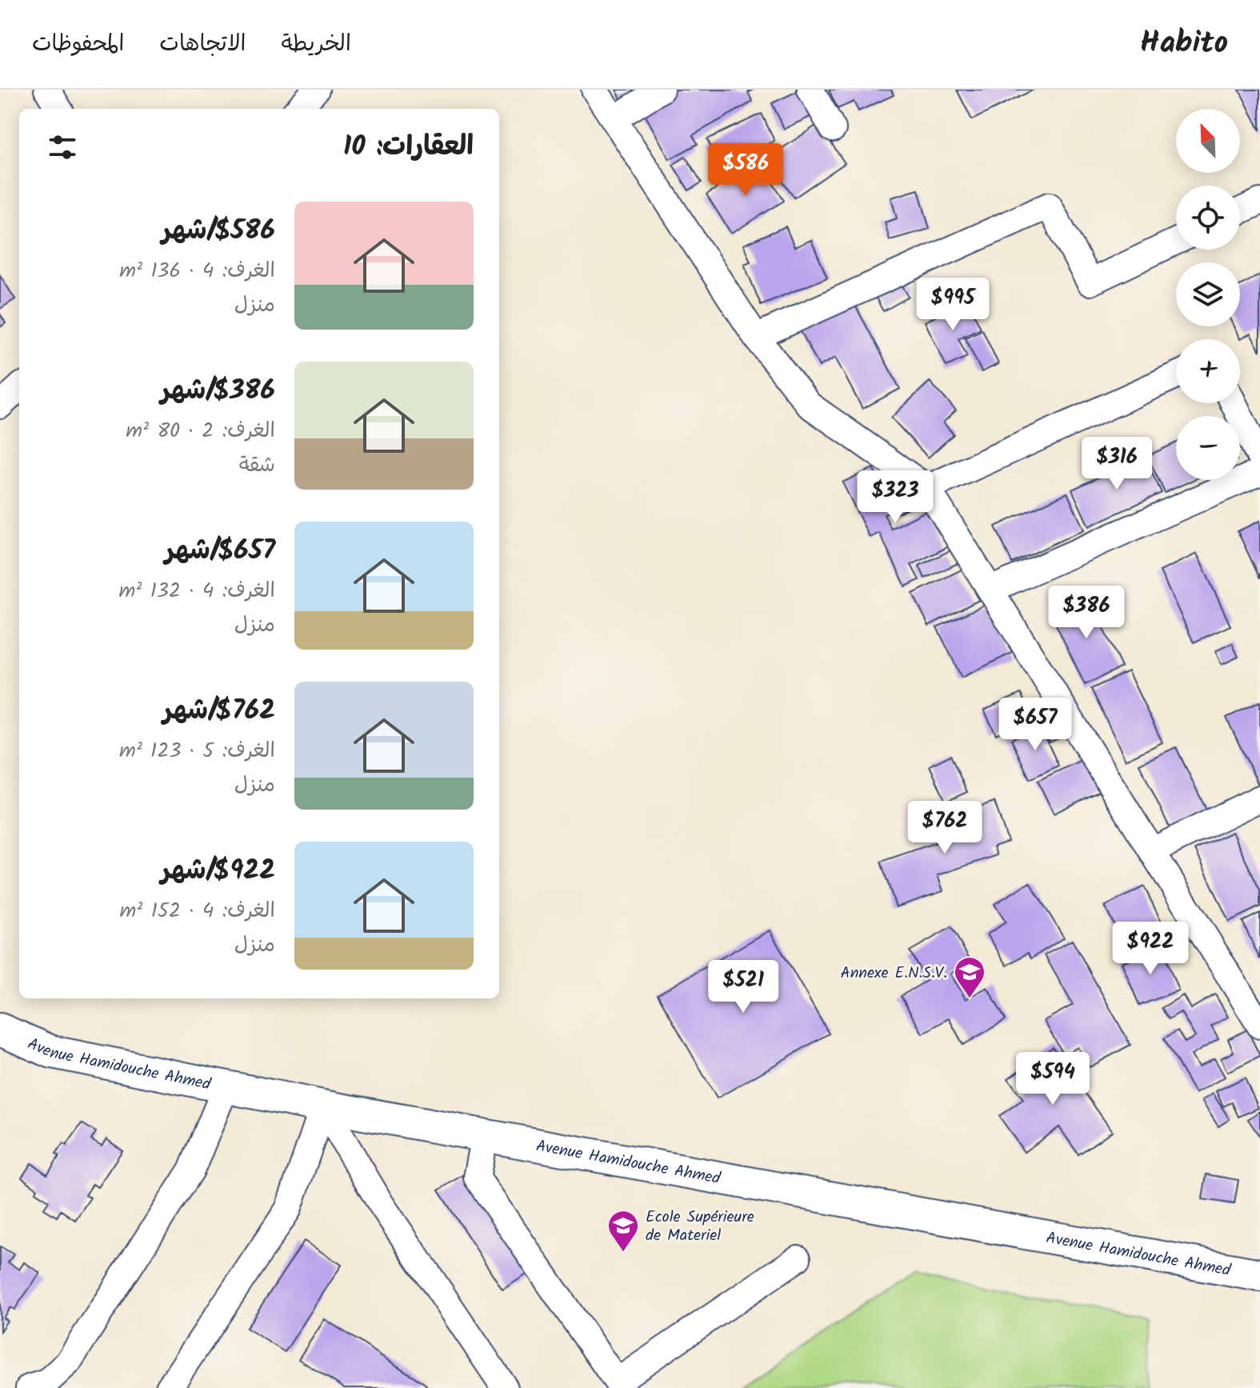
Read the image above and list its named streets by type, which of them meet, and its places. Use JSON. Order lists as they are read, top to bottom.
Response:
{
  "streets": {
    "main road": ["Avenue Hamidouche Ahmed"]
  },
  "places": {
    "school or university": ["Annexe E.N.S.V.", "Ecole Supérieure de Materiel"]
  },
  "north": "top left",
  "page": {
    "header": "Habito",
    "nav": ["الخريطة", "الاتجاهات", "المحفوظات"],
    "map_buttons": ["+", "−"],
    "heading": "العقارات: 10",
    "price": [
      "$586",
      "$995",
      "$316",
      "$323",
      "$386",
      "$657",
      "$762",
      "$922",
      "$521",
      "$594"
    ],
    "list": [
      {
        "name": "$586/شهر",
        "note": "الغرف: 4 · 136 m² · منزل"
      },
      {
        "name": "$386/شهر",
        "note": "الغرف: 2 · 80 m² · شقة"
      },
      {
        "name": "$657/شهر",
        "note": "الغرف: 4 · 132 m² · منزل"
      },
      {
        "name": "$762/شهر",
        "note": "الغرف: 5 · 123 m² · منزل"
      },
      {
        "name": "$922/شهر",
        "note": "الغرف: 4 · 152 m² · منزل"
      }
    ]
  }
}
